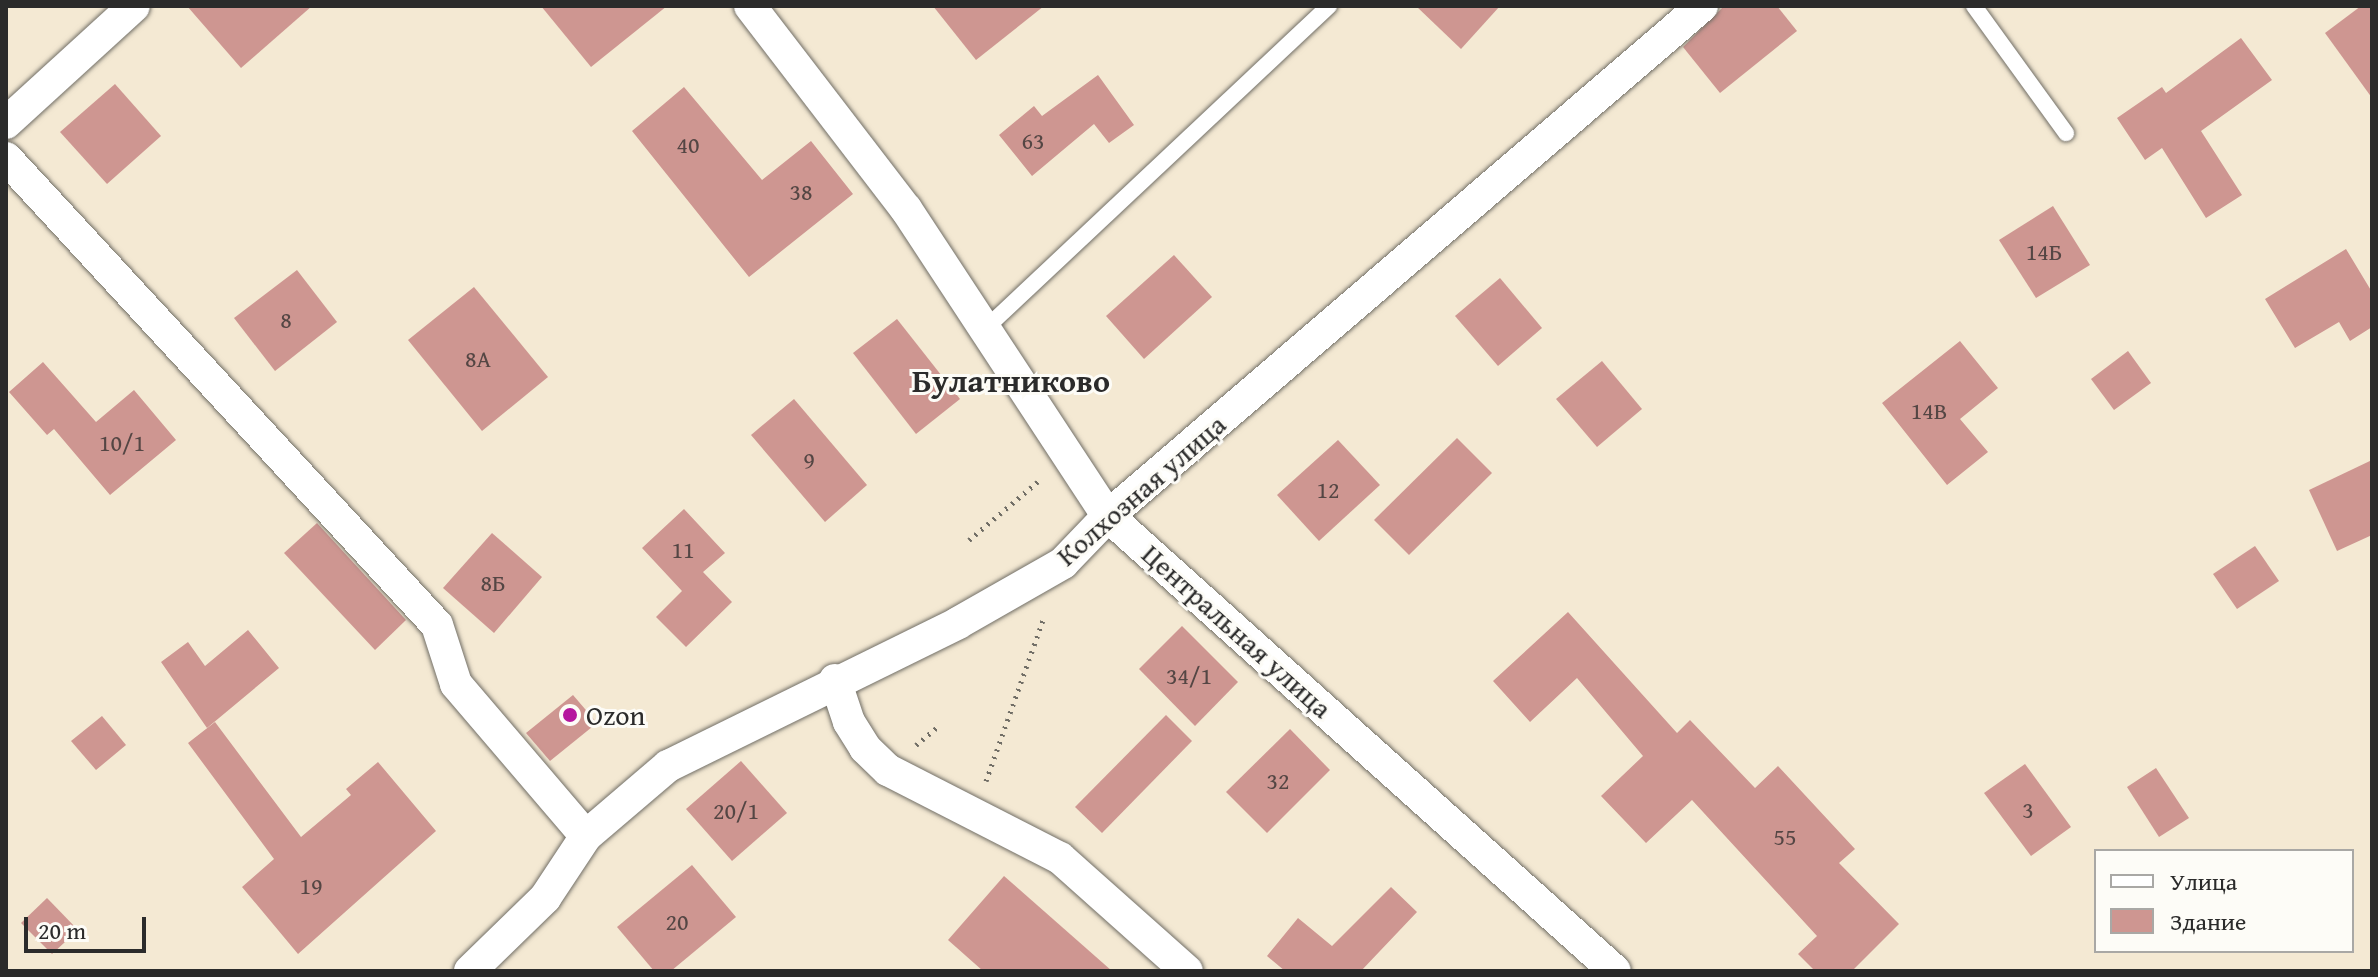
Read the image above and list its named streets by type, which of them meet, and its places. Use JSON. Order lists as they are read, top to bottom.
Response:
{
  "streets": {
    "street": ["Колхозная улица", "Центральная улица"]
  },
  "crossings": [
    ["Колхозная улица", "Центральная улица"]
  ],
  "districts": ["Булатниково"],
  "places": ["Ozon"],
  "house_numbers": [
    "63",
    "40",
    "38",
    "14Б",
    "8",
    "8А",
    "14В",
    "10/1",
    "9",
    "12",
    "11",
    "8Б",
    "34/1",
    "32",
    "3",
    "20/1",
    "55",
    "19",
    "20"
  ],
  "legend": ["Улица", "Здание"],
  "scale_bar": "20 m"
}
